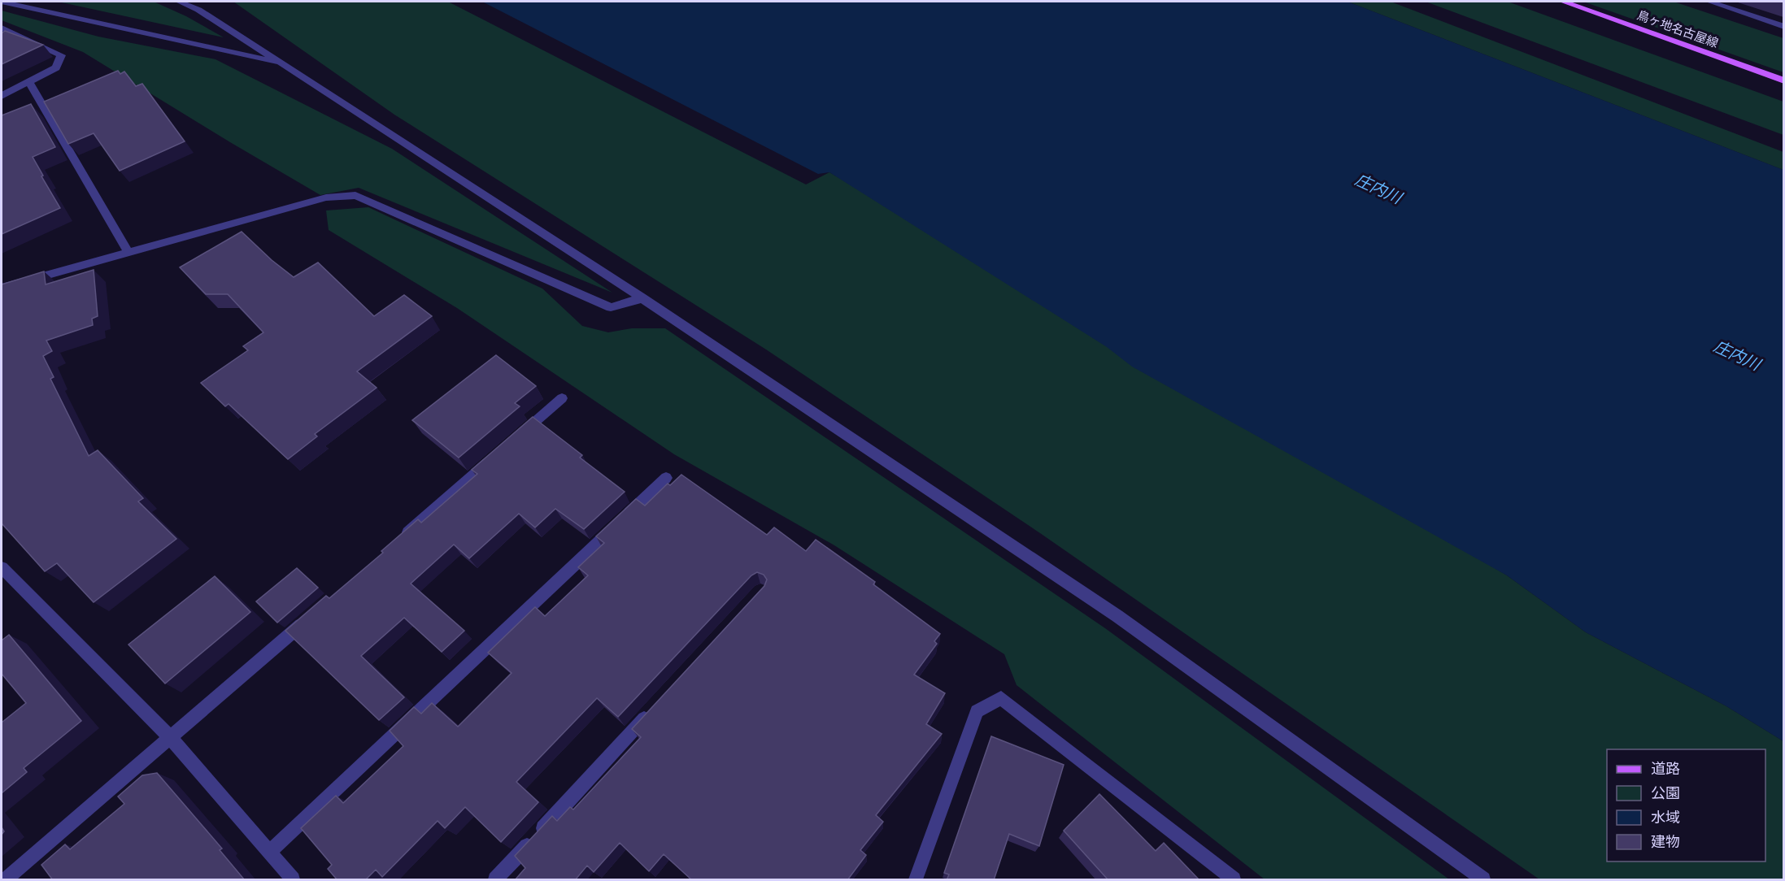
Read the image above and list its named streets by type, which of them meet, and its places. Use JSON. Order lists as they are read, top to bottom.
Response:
{
  "streets": {
    "main road": ["鳥ヶ地名古屋線"]
  },
  "water": ["庄内川"],
  "legend": [
    "道路",
    "公園",
    "水域",
    "建物"
  ]
}
